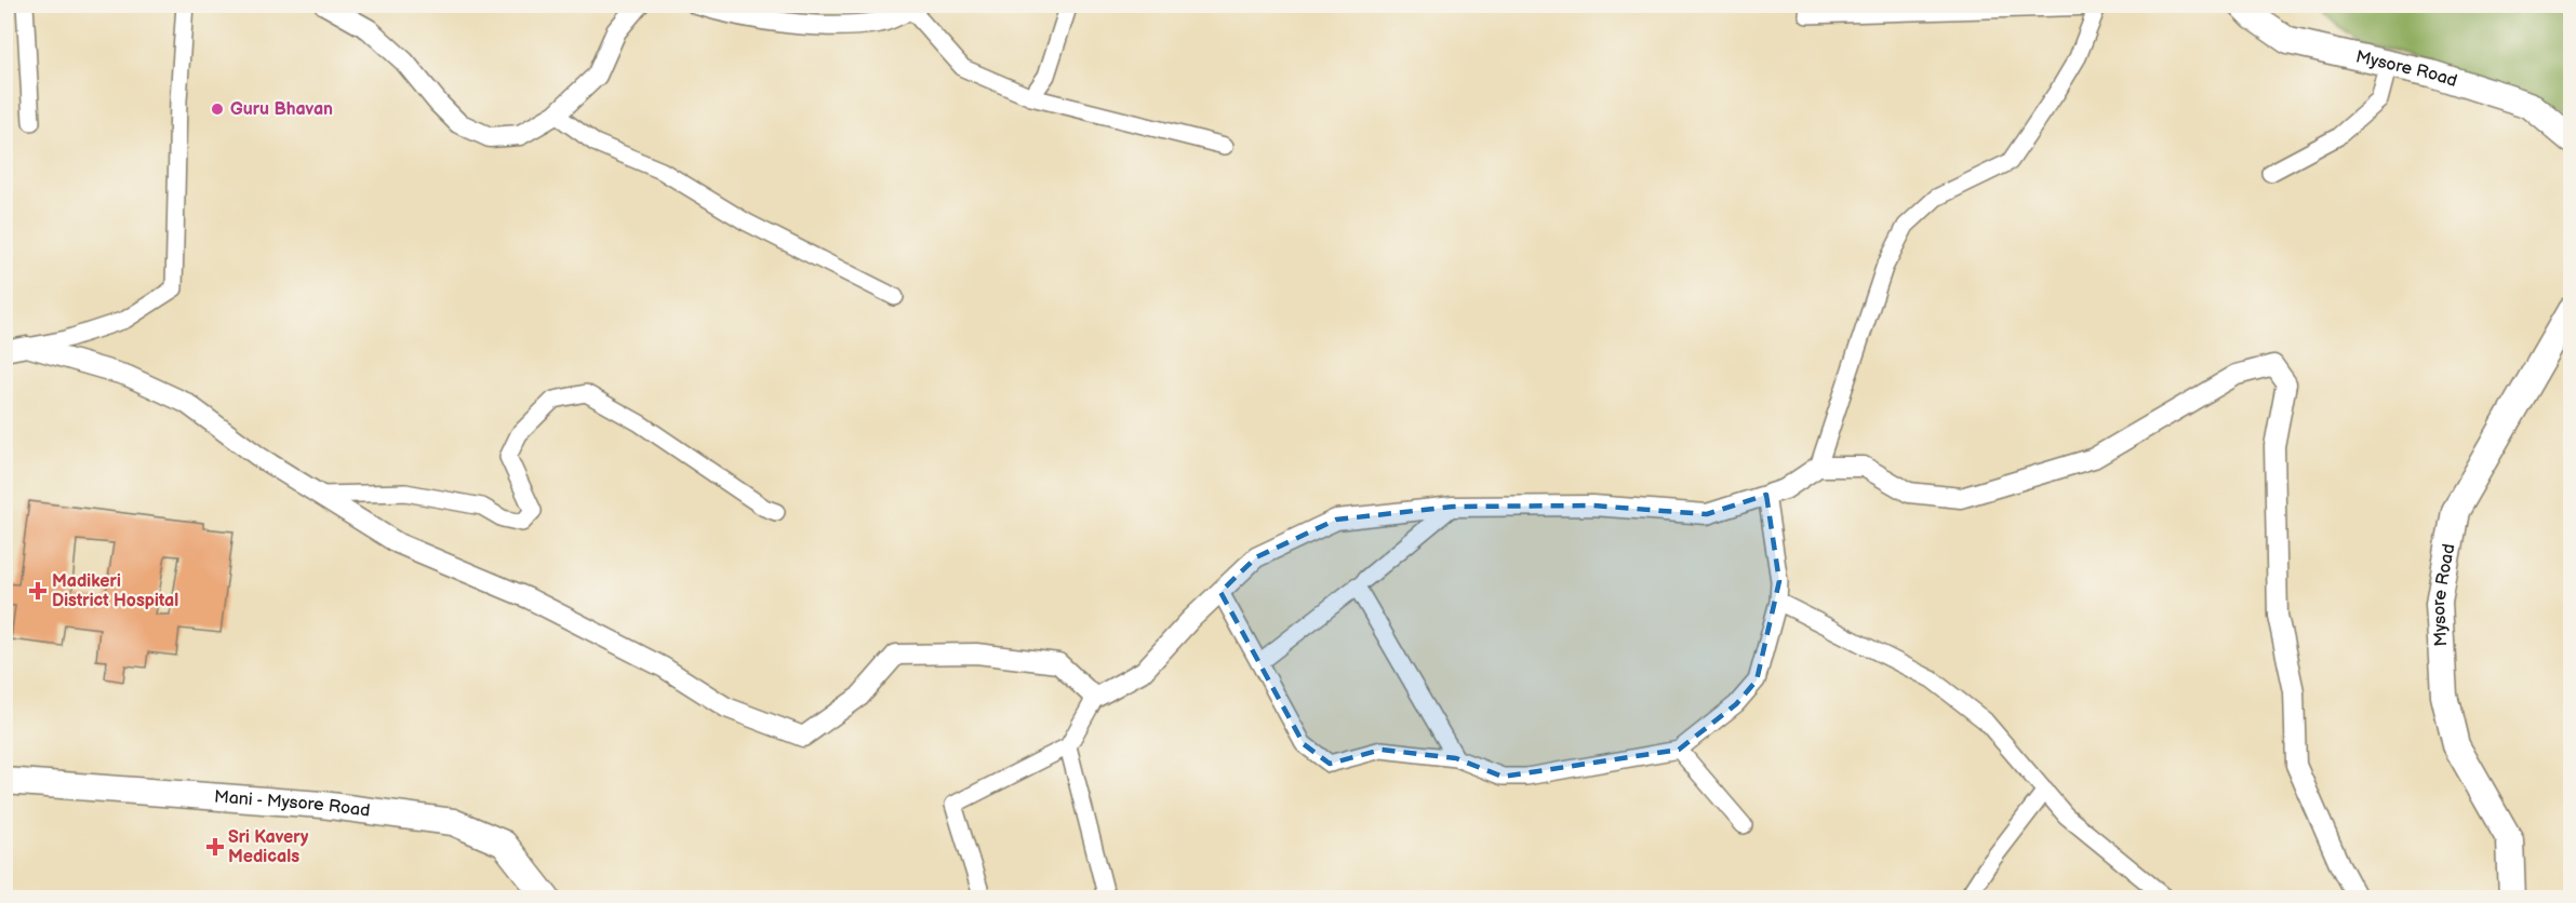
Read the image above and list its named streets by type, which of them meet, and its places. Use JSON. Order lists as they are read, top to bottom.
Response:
{
  "streets": {
    "highway": ["Mysore Road", "Mani - Mysore Road"]
  },
  "places": {
    "other": ["Guru Bhavan"],
    "health": ["Madikeri District Hospital", "Sri Kavery Medicals"]
  }
}
